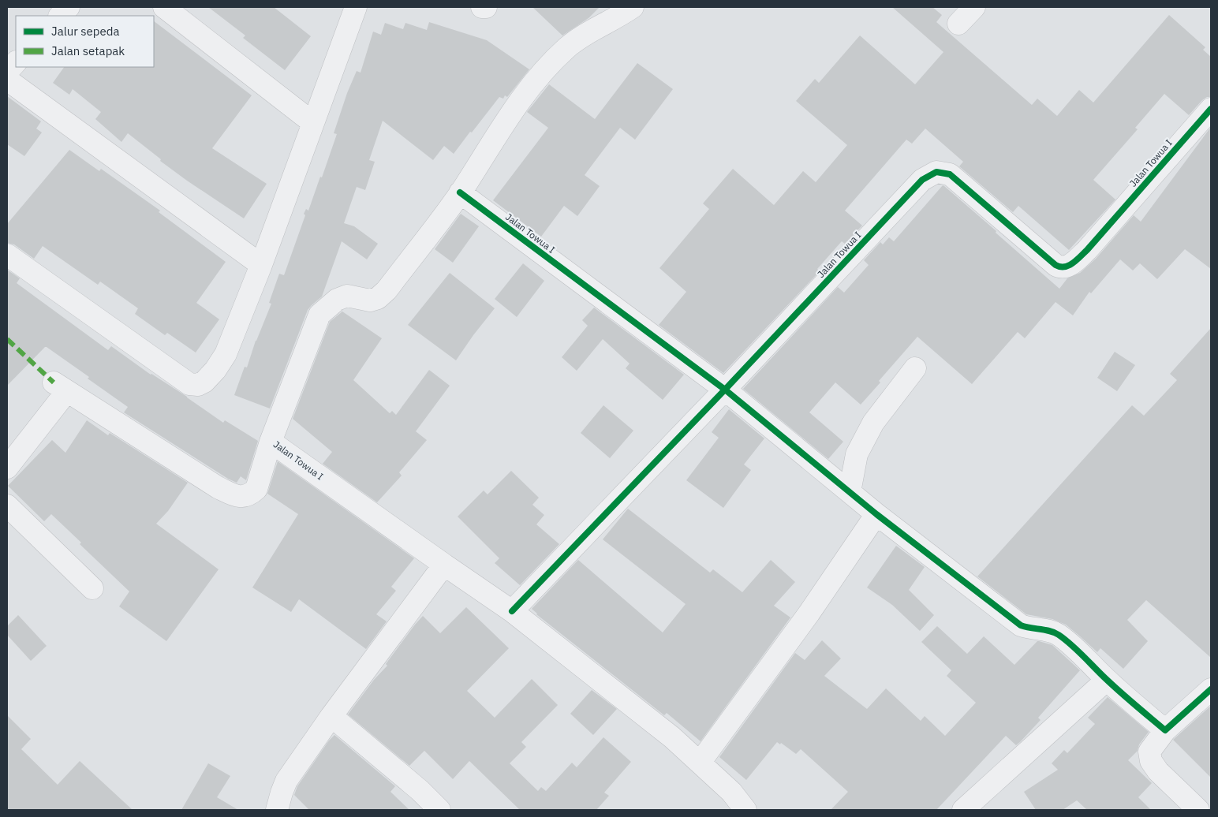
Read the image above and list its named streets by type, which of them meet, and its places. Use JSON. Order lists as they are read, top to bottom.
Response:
{
  "streets": {
    "street": ["Jalan Towua I"]
  },
  "legend": ["Jalur sepeda", "Jalan setapak"]
}
